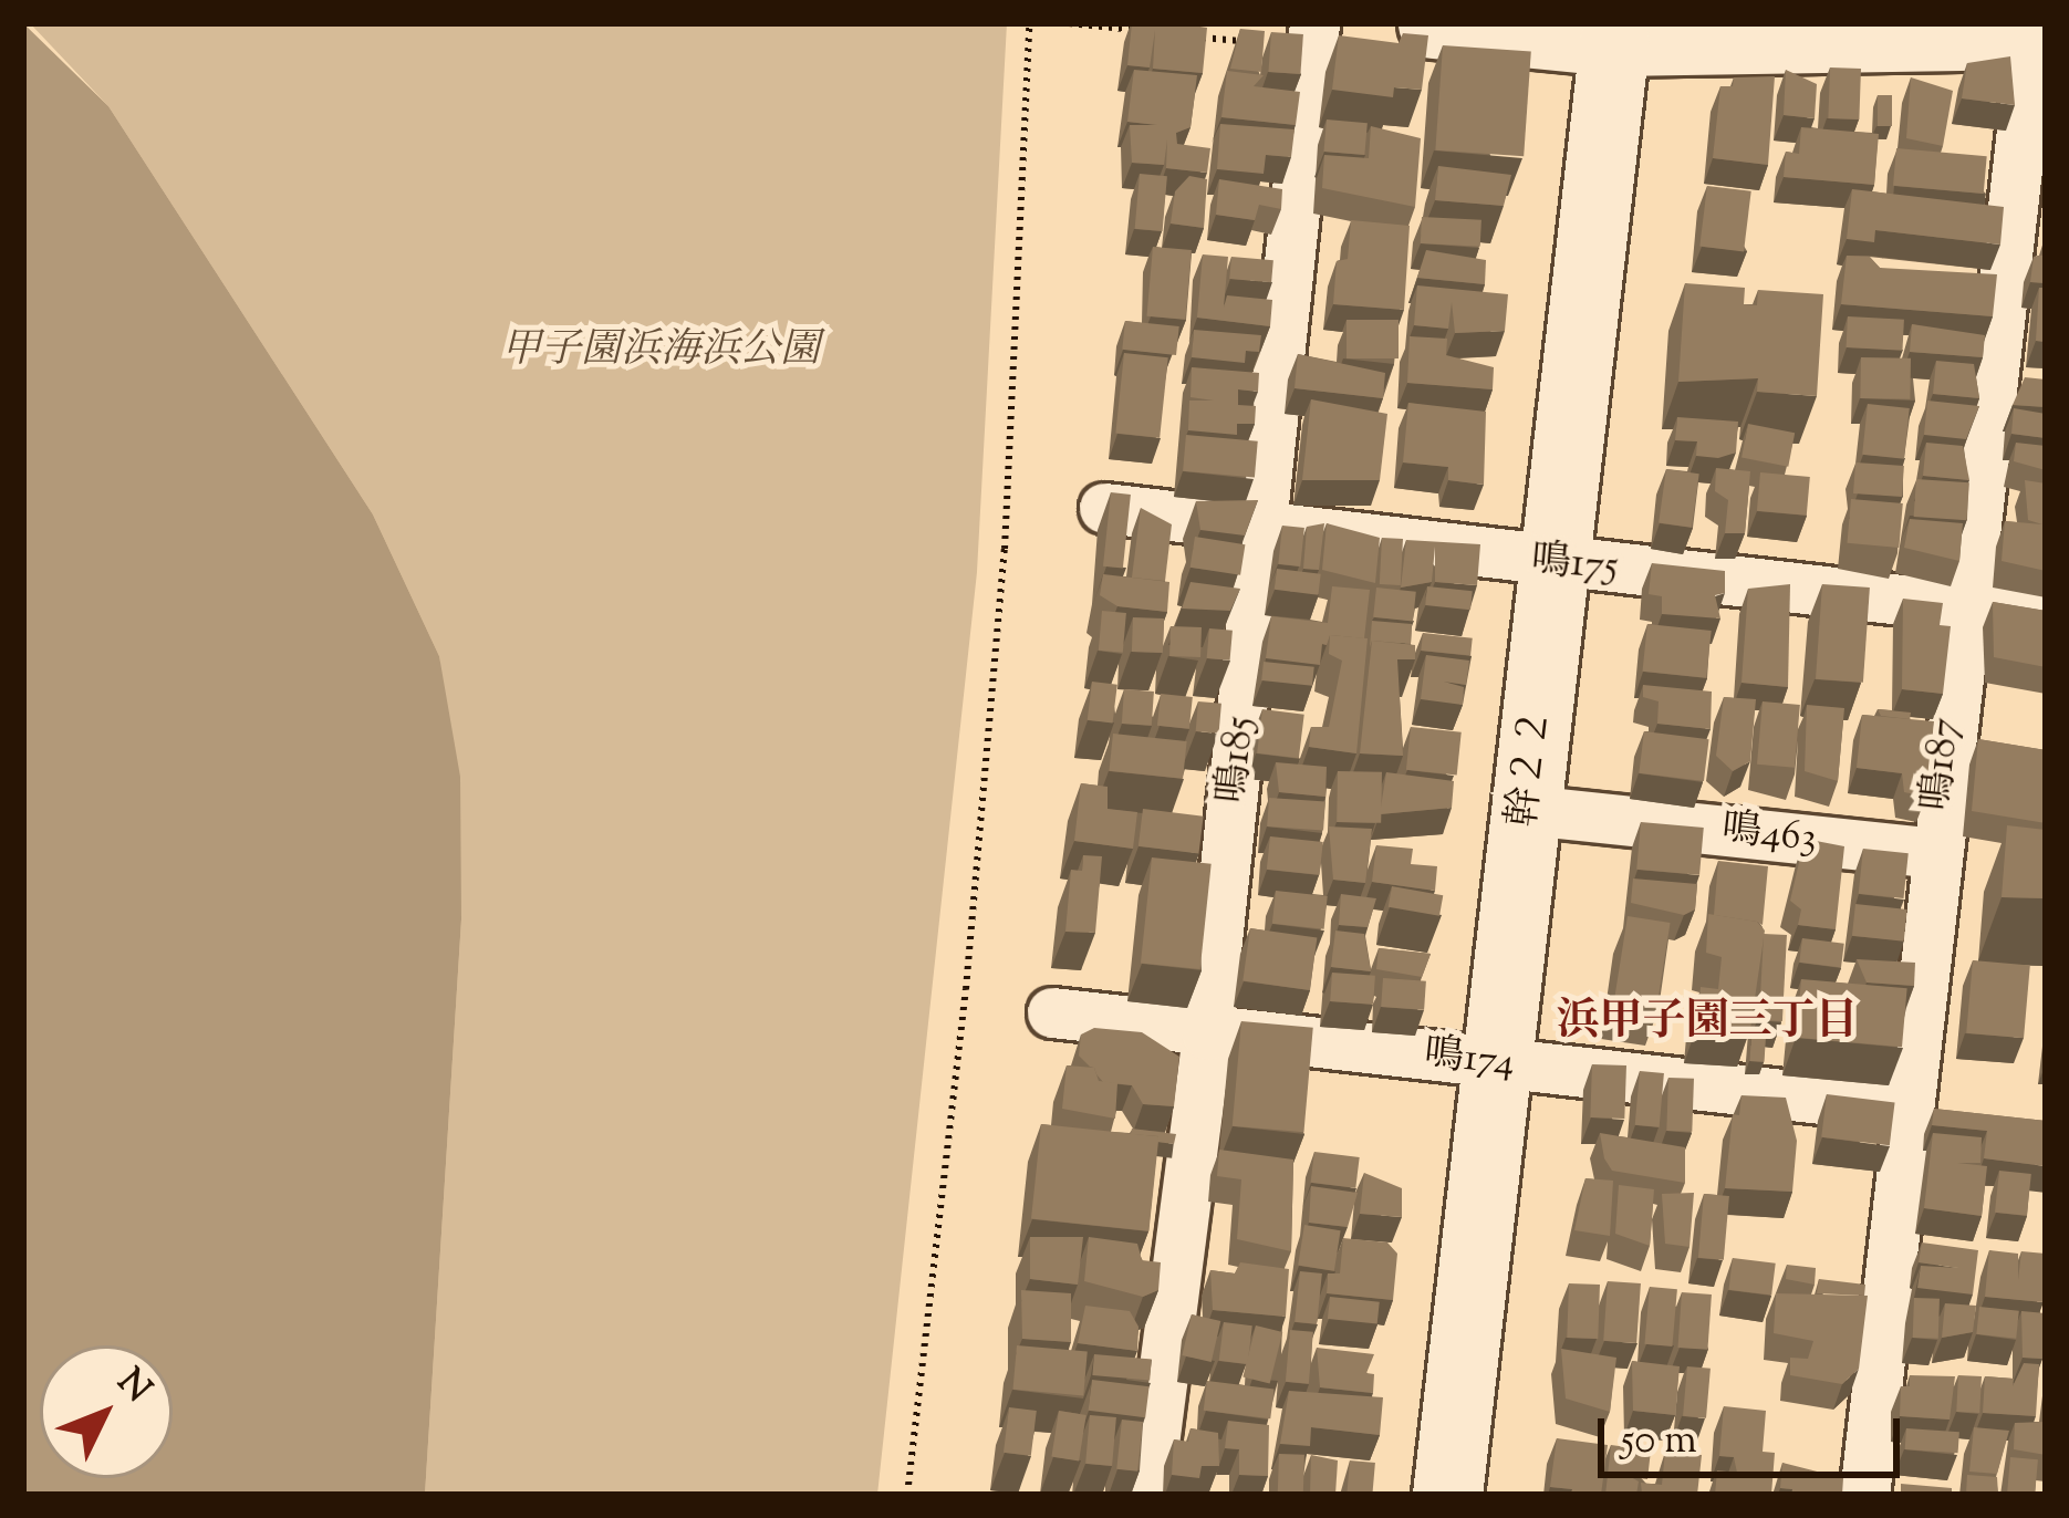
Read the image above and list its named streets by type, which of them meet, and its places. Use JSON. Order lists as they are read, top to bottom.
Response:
{
  "streets": {
    "street": [
      "鳴175",
      "鳴185",
      "鳴187",
      "幹２２",
      "鳴463",
      "鳴174"
    ]
  },
  "crossings": [
    ["鳴175", "鳴185"],
    ["鳴175", "鳴187"],
    ["鳴175", "幹２２"],
    ["鳴185", "鳴174"],
    ["鳴187", "鳴463"],
    ["鳴187", "鳴174"],
    ["幹２２", "鳴463"],
    ["幹２２", "鳴174"]
  ],
  "districts": ["浜甲子園三丁目"],
  "parks": ["甲子園浜海浜公園"],
  "scale_bar": "50 m",
  "north": "top right"
}
